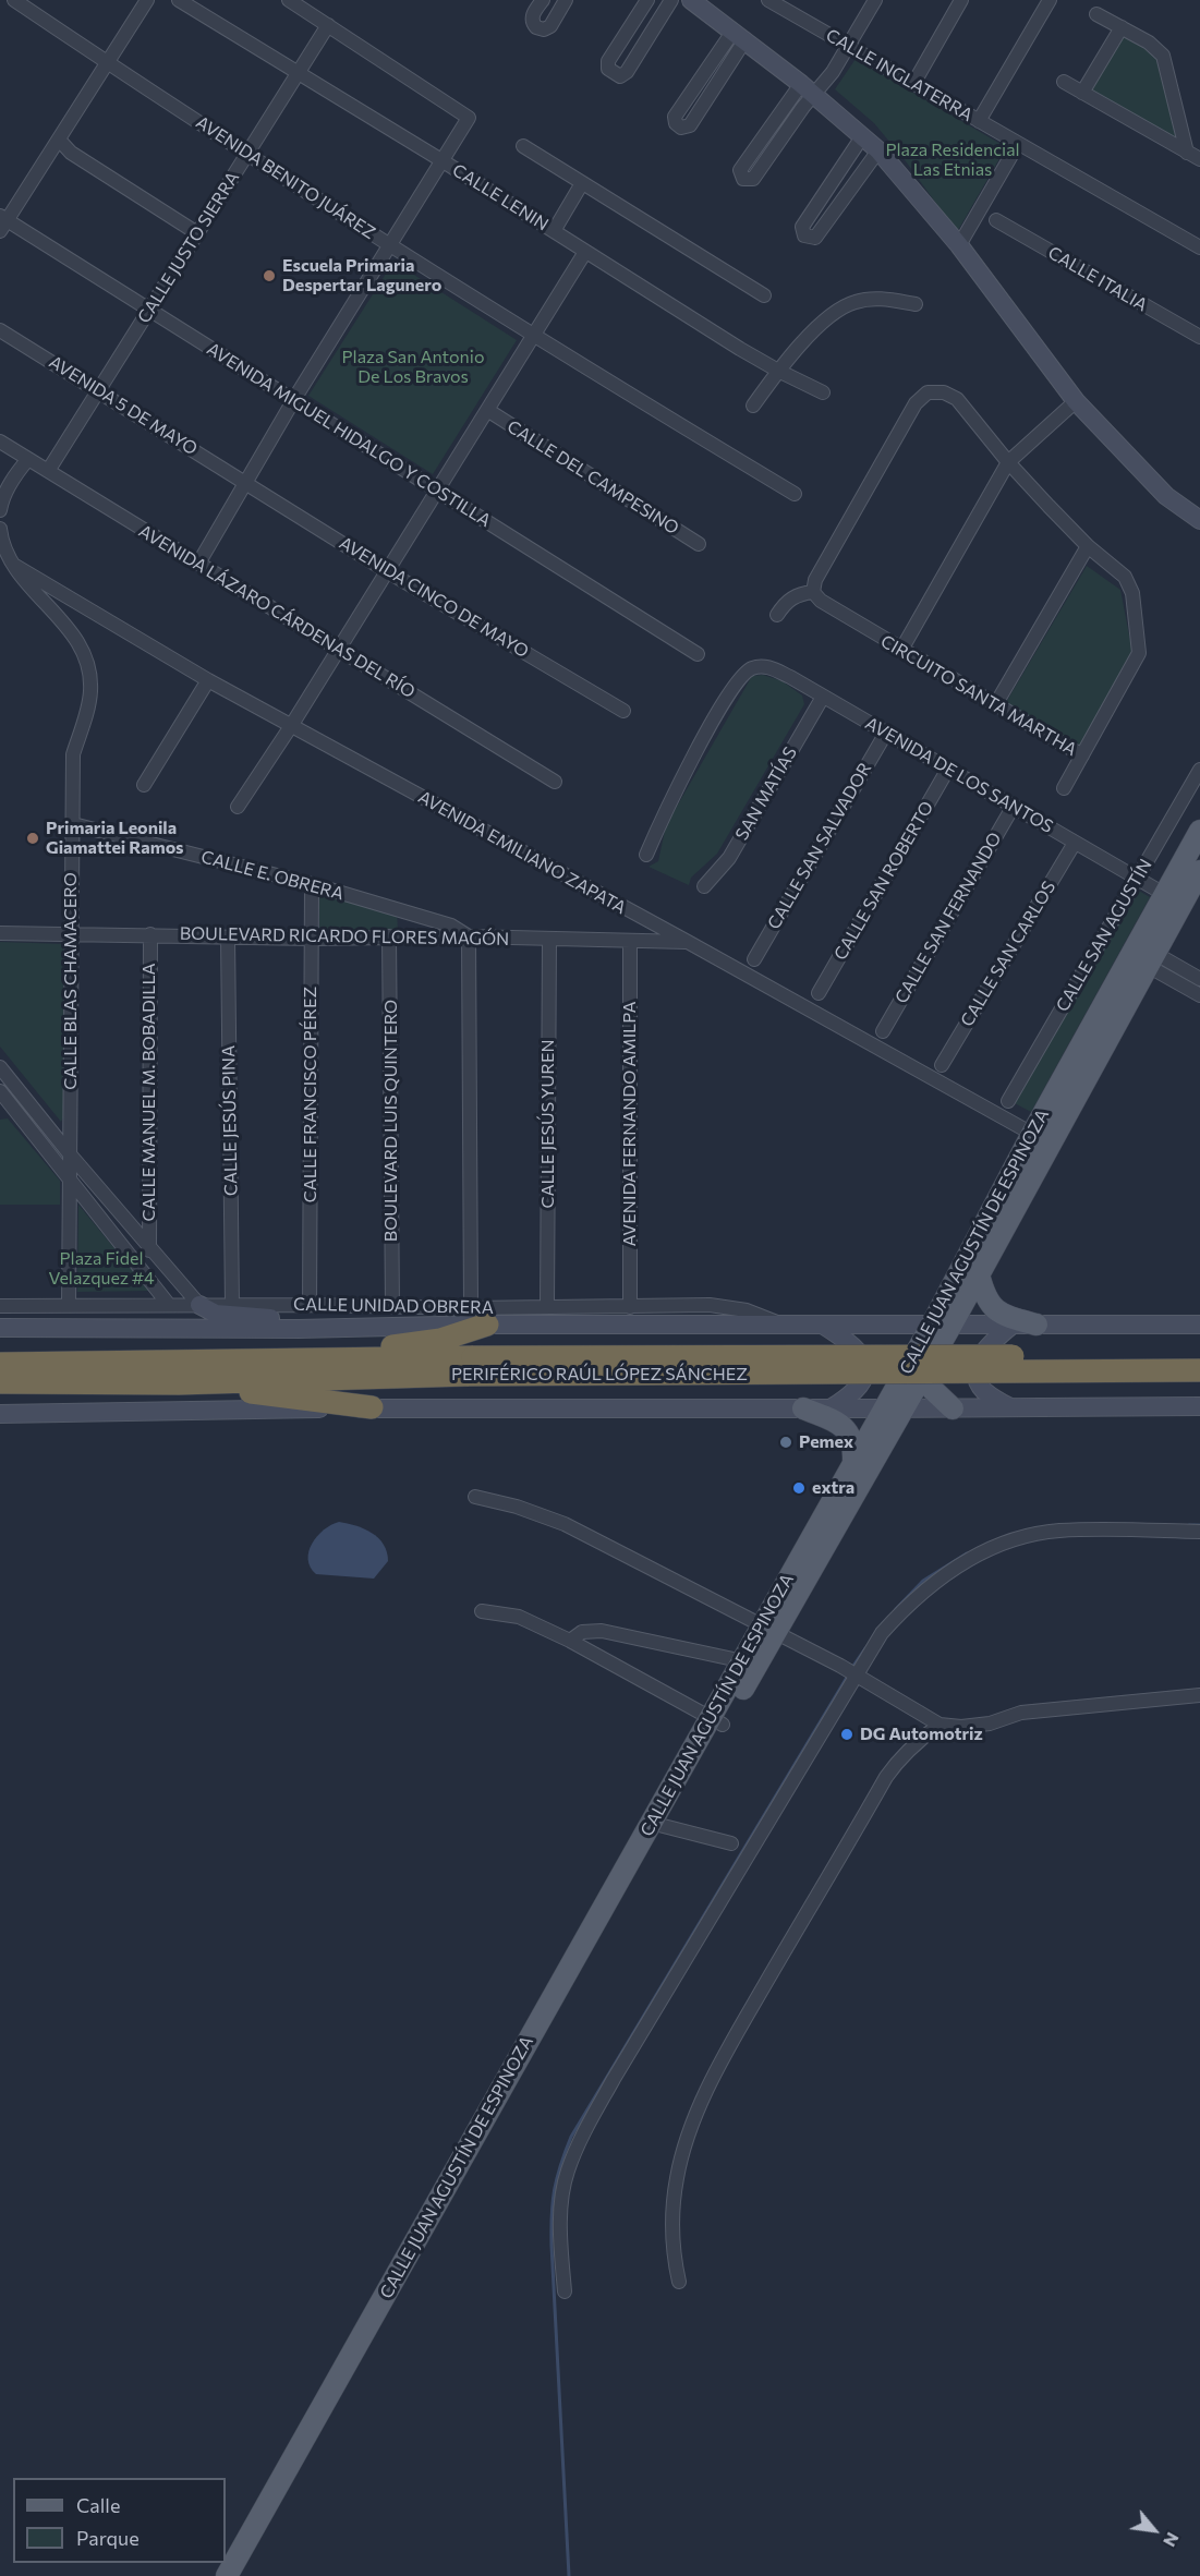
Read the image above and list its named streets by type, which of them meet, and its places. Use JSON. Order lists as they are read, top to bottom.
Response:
{
  "streets": {
    "highway": ["PERIFÉRICO RAÚL LÓPEZ SÁNCHEZ"],
    "main road": ["CALLE JUAN AGUSTÍN DE ESPINOZA"],
    "street": [
      "CALLE INGLATERRA",
      "AVENIDA BENITO JUÁREZ",
      "CALLE LENIN",
      "CALLE JUSTO SIERRA",
      "CALLE ITALIA",
      "AVENIDA 5 DE MAYO",
      "AVENIDA MIGUEL HIDALGO Y COSTILLA",
      "CALLE DEL CAMPESINO",
      "AVENIDA CINCO DE MAYO",
      "AVENIDA LÁZARO CÁRDENAS DEL RÍO",
      "CIRCUITO SANTA MARTHA",
      "AVENIDA DE LOS SANTOS",
      "SAN MATÍAS",
      "CALLE SAN SALVADOR",
      "AVENIDA EMILIANO ZAPATA",
      "CALLE E. OBRERA",
      "CALLE SAN ROBERTO",
      "CALLE SAN FERNANDO",
      "CALLE SAN AGUSTÍN",
      "BOULEVARD RICARDO FLORES MAGÓN",
      "CALLE SAN CARLOS",
      "CALLE BLAS CHAMACERO",
      "CALLE MANUEL M. BOBADILLA",
      "CALLE FRANCISCO PÉREZ",
      "CALLE JESÚS PINA",
      "BOULEVARD LUIS QUINTERO",
      "CALLE JESÚS YUREN",
      "AVENIDA FERNANDO AMILPA",
      "CALLE UNIDAD OBRERA"
    ]
  },
  "crossings": [
    ["AVENIDA BENITO JUÁREZ", "CALLE JUSTO SIERRA"],
    ["CALLE LENIN", "CALLE JUSTO SIERRA"],
    ["CALLE JUSTO SIERRA", "AVENIDA 5 DE MAYO"],
    ["CALLE JUSTO SIERRA", "AVENIDA MIGUEL HIDALGO Y COSTILLA"],
    ["CALLE JUSTO SIERRA", "AVENIDA LÁZARO CÁRDENAS DEL RÍO"],
    ["AVENIDA 5 DE MAYO", "AVENIDA CINCO DE MAYO"],
    ["AVENIDA DE LOS SANTOS", "SAN MATÍAS"],
    ["AVENIDA DE LOS SANTOS", "CALLE SAN SALVADOR"],
    ["AVENIDA DE LOS SANTOS", "CALLE SAN ROBERTO"],
    ["AVENIDA DE LOS SANTOS", "CALLE SAN FERNANDO"],
    ["AVENIDA DE LOS SANTOS", "CALLE SAN AGUSTÍN"],
    ["AVENIDA DE LOS SANTOS", "CALLE SAN CARLOS"],
    ["AVENIDA DE LOS SANTOS", "CALLE JUAN AGUSTÍN DE ESPINOZA"],
    ["AVENIDA EMILIANO ZAPATA", "BOULEVARD RICARDO FLORES MAGÓN"],
    ["AVENIDA EMILIANO ZAPATA", "CALLE BLAS CHAMACERO"],
    ["AVENIDA EMILIANO ZAPATA", "CALLE JUAN AGUSTÍN DE ESPINOZA"],
    ["CALLE E. OBRERA", "BOULEVARD RICARDO FLORES MAGÓN"],
    ["CALLE E. OBRERA", "CALLE BLAS CHAMACERO"],
    ["CALLE E. OBRERA", "CALLE FRANCISCO PÉREZ"],
    ["BOULEVARD RICARDO FLORES MAGÓN", "CALLE BLAS CHAMACERO"],
    ["BOULEVARD RICARDO FLORES MAGÓN", "CALLE MANUEL M. BOBADILLA"],
    ["BOULEVARD RICARDO FLORES MAGÓN", "CALLE FRANCISCO PÉREZ"],
    ["BOULEVARD RICARDO FLORES MAGÓN", "CALLE JESÚS PINA"],
    ["BOULEVARD RICARDO FLORES MAGÓN", "BOULEVARD LUIS QUINTERO"],
    ["BOULEVARD RICARDO FLORES MAGÓN", "CALLE JESÚS YUREN"],
    ["BOULEVARD RICARDO FLORES MAGÓN", "AVENIDA FERNANDO AMILPA"],
    ["CALLE BLAS CHAMACERO", "CALLE UNIDAD OBRERA"],
    ["CALLE FRANCISCO PÉREZ", "CALLE UNIDAD OBRERA"],
    ["CALLE JESÚS PINA", "CALLE UNIDAD OBRERA"],
    ["BOULEVARD LUIS QUINTERO", "CALLE UNIDAD OBRERA"],
    ["CALLE JESÚS YUREN", "CALLE UNIDAD OBRERA"],
    ["AVENIDA FERNANDO AMILPA", "CALLE UNIDAD OBRERA"]
  ],
  "parks": ["Plaza Residencial Las Etnias", "Plaza San Antonio De Los Bravos", "Plaza Fidel Velazquez #4"],
  "places": [
    "Escuela Primaria Despertar Lagunero",
    "Primaria Leonila Giamattei Ramos",
    "Pemex",
    "extra",
    "DG Automotriz"
  ],
  "legend": ["Calle", "Parque"],
  "north": "bottom right"
}
